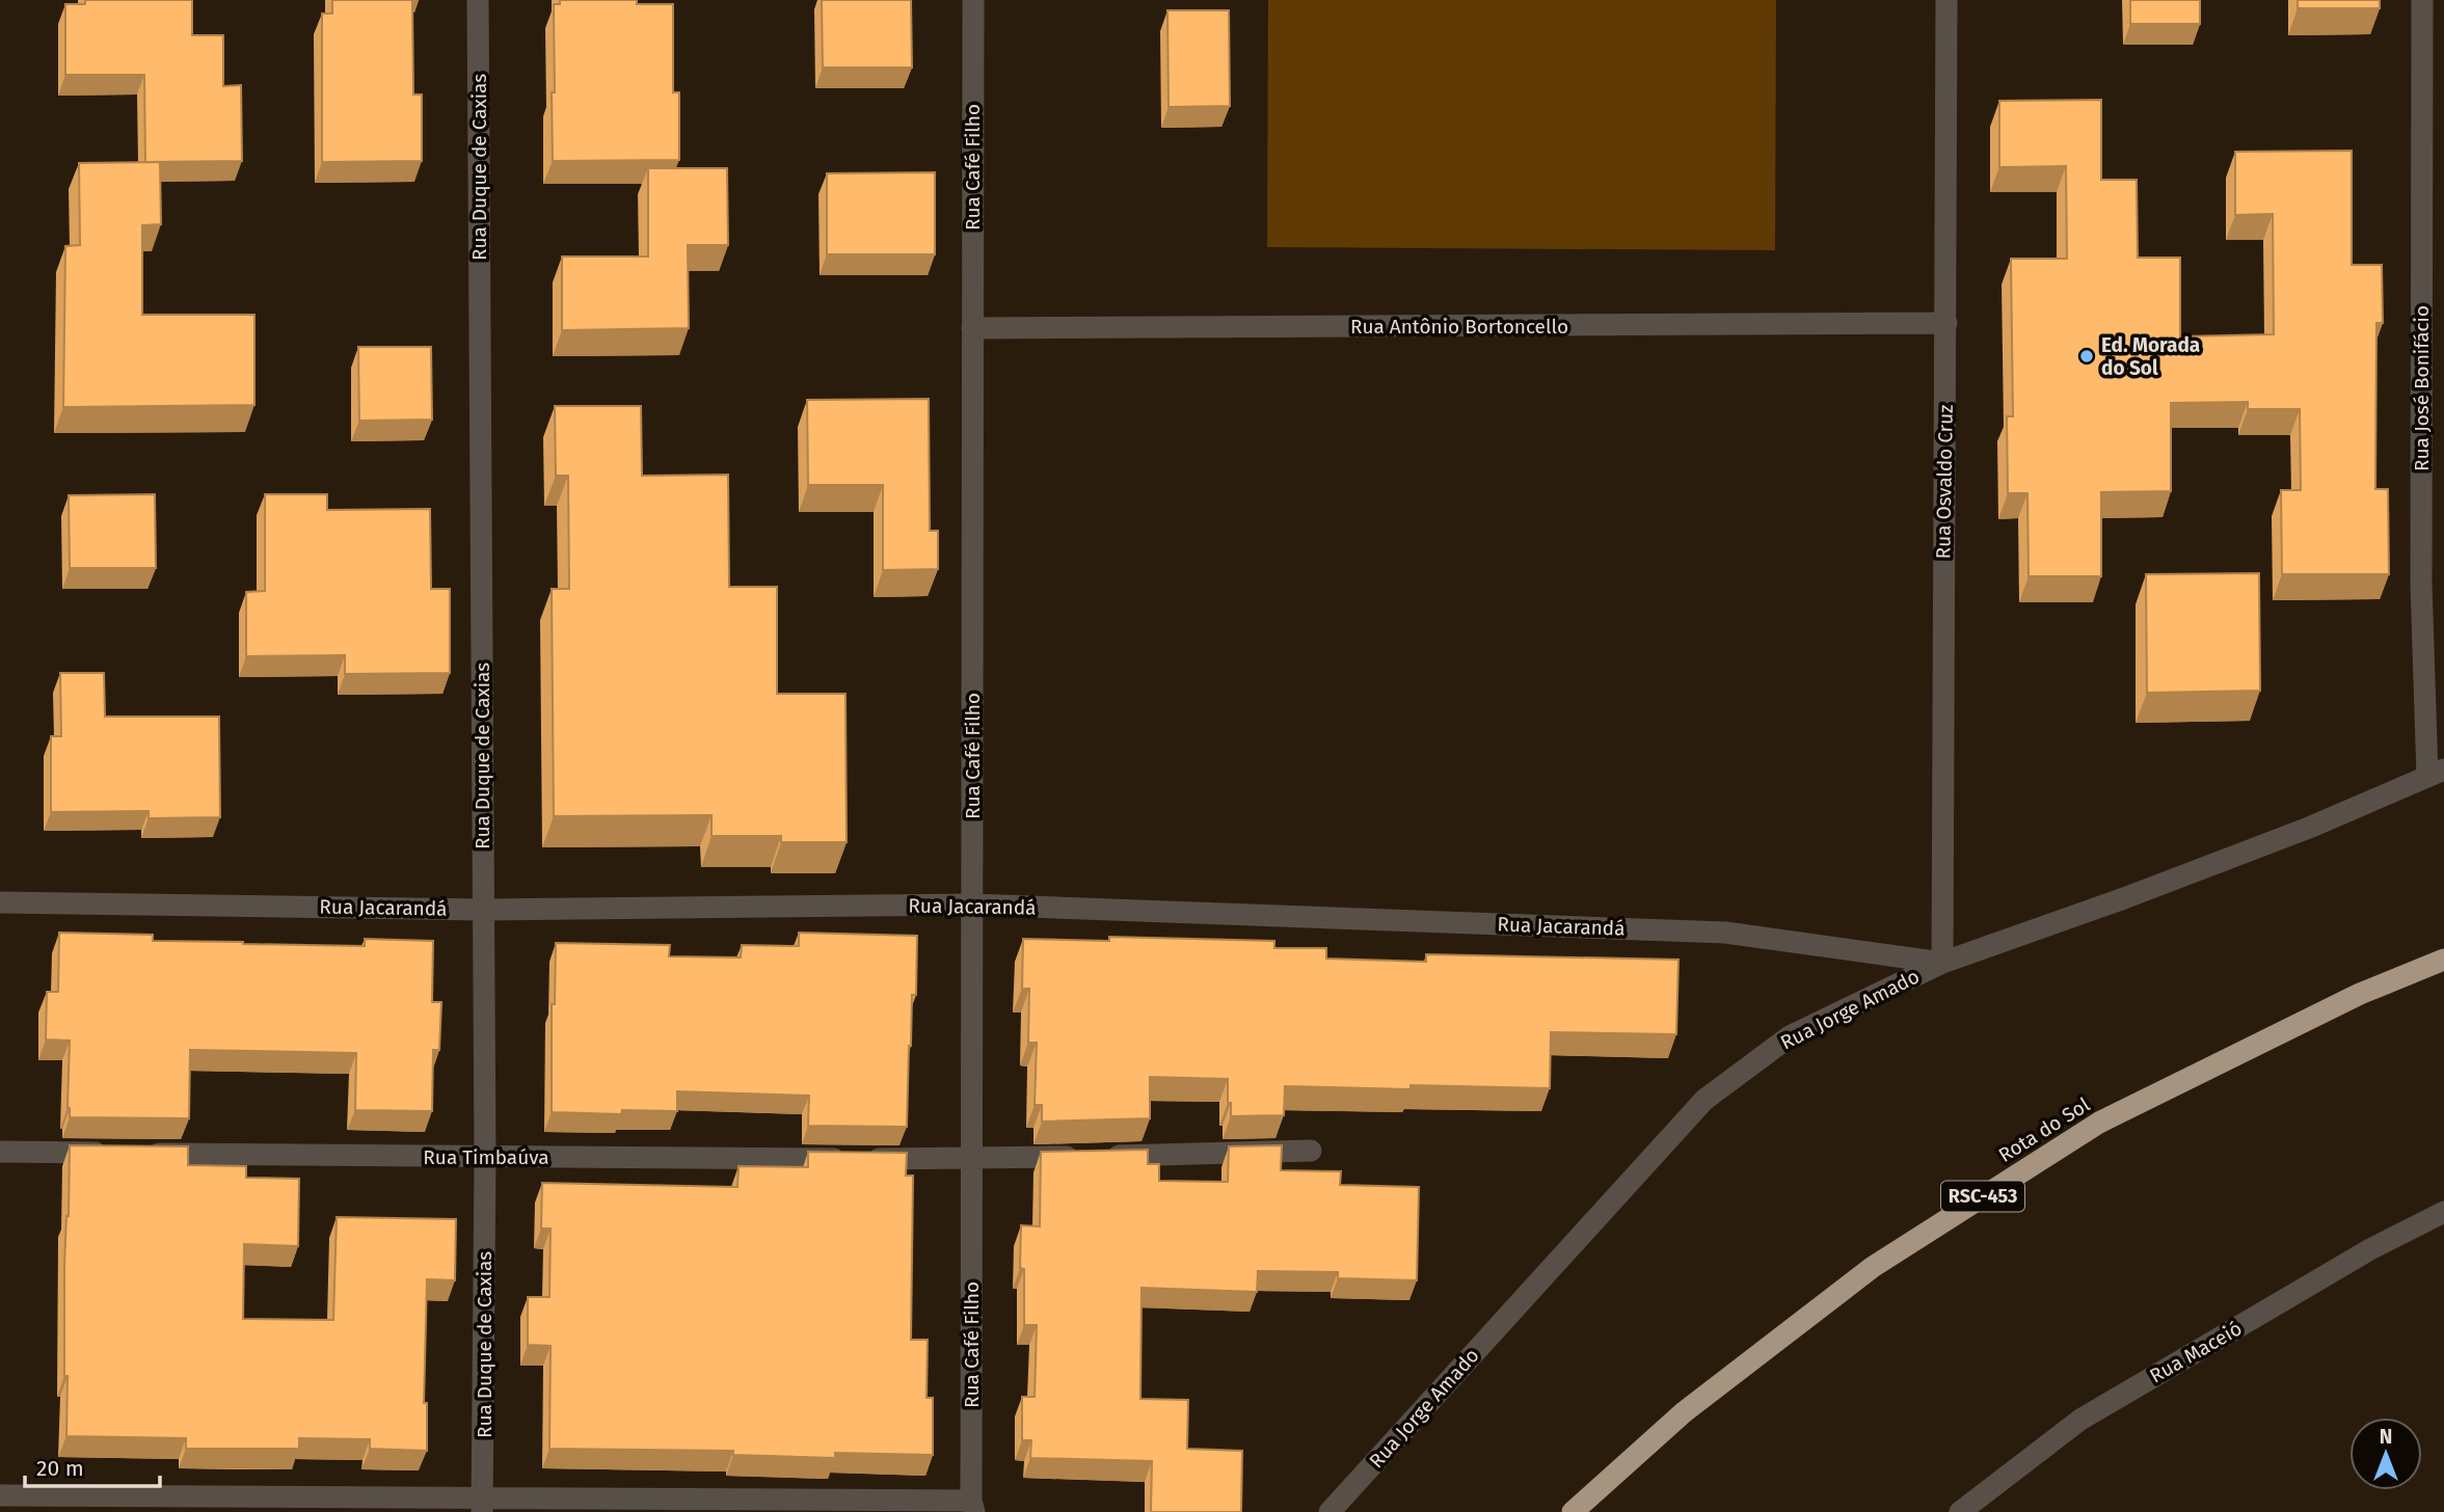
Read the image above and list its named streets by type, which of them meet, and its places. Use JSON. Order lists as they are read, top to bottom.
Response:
{
  "streets": {
    "highway": ["Rota do Sol", "RSC-453"],
    "street": [
      "Rua Duque de Caxias",
      "Rua Café Filho",
      "Rua Antônio Bortoncello",
      "Rua José Bonifácio",
      "Rua Osvaldo Cruz",
      "Rua Jacarandá",
      "Rua Jorge Amado",
      "Rua Timbaúva",
      "Rua Maceió"
    ]
  },
  "crossings": [
    ["Rua Duque de Caxias", "Rua Jacarandá"],
    ["Rua Duque de Caxias", "Rua Timbaúva"],
    ["Rua Café Filho", "Rua Antônio Bortoncello"],
    ["Rua Café Filho", "Rua Jacarandá"],
    ["Rua Café Filho", "Rua Timbaúva"],
    ["Rua Antônio Bortoncello", "Rua Osvaldo Cruz"],
    ["Rua José Bonifácio", "Rua Jorge Amado"],
    ["Rua Osvaldo Cruz", "Rua Jacarandá"],
    ["Rua Osvaldo Cruz", "Rua Jorge Amado"],
    ["Rua Jacarandá", "Rua Jorge Amado"]
  ],
  "places": ["Ed. Morada do Sol"],
  "scale_bar": "20 m",
  "north": "top"
}
